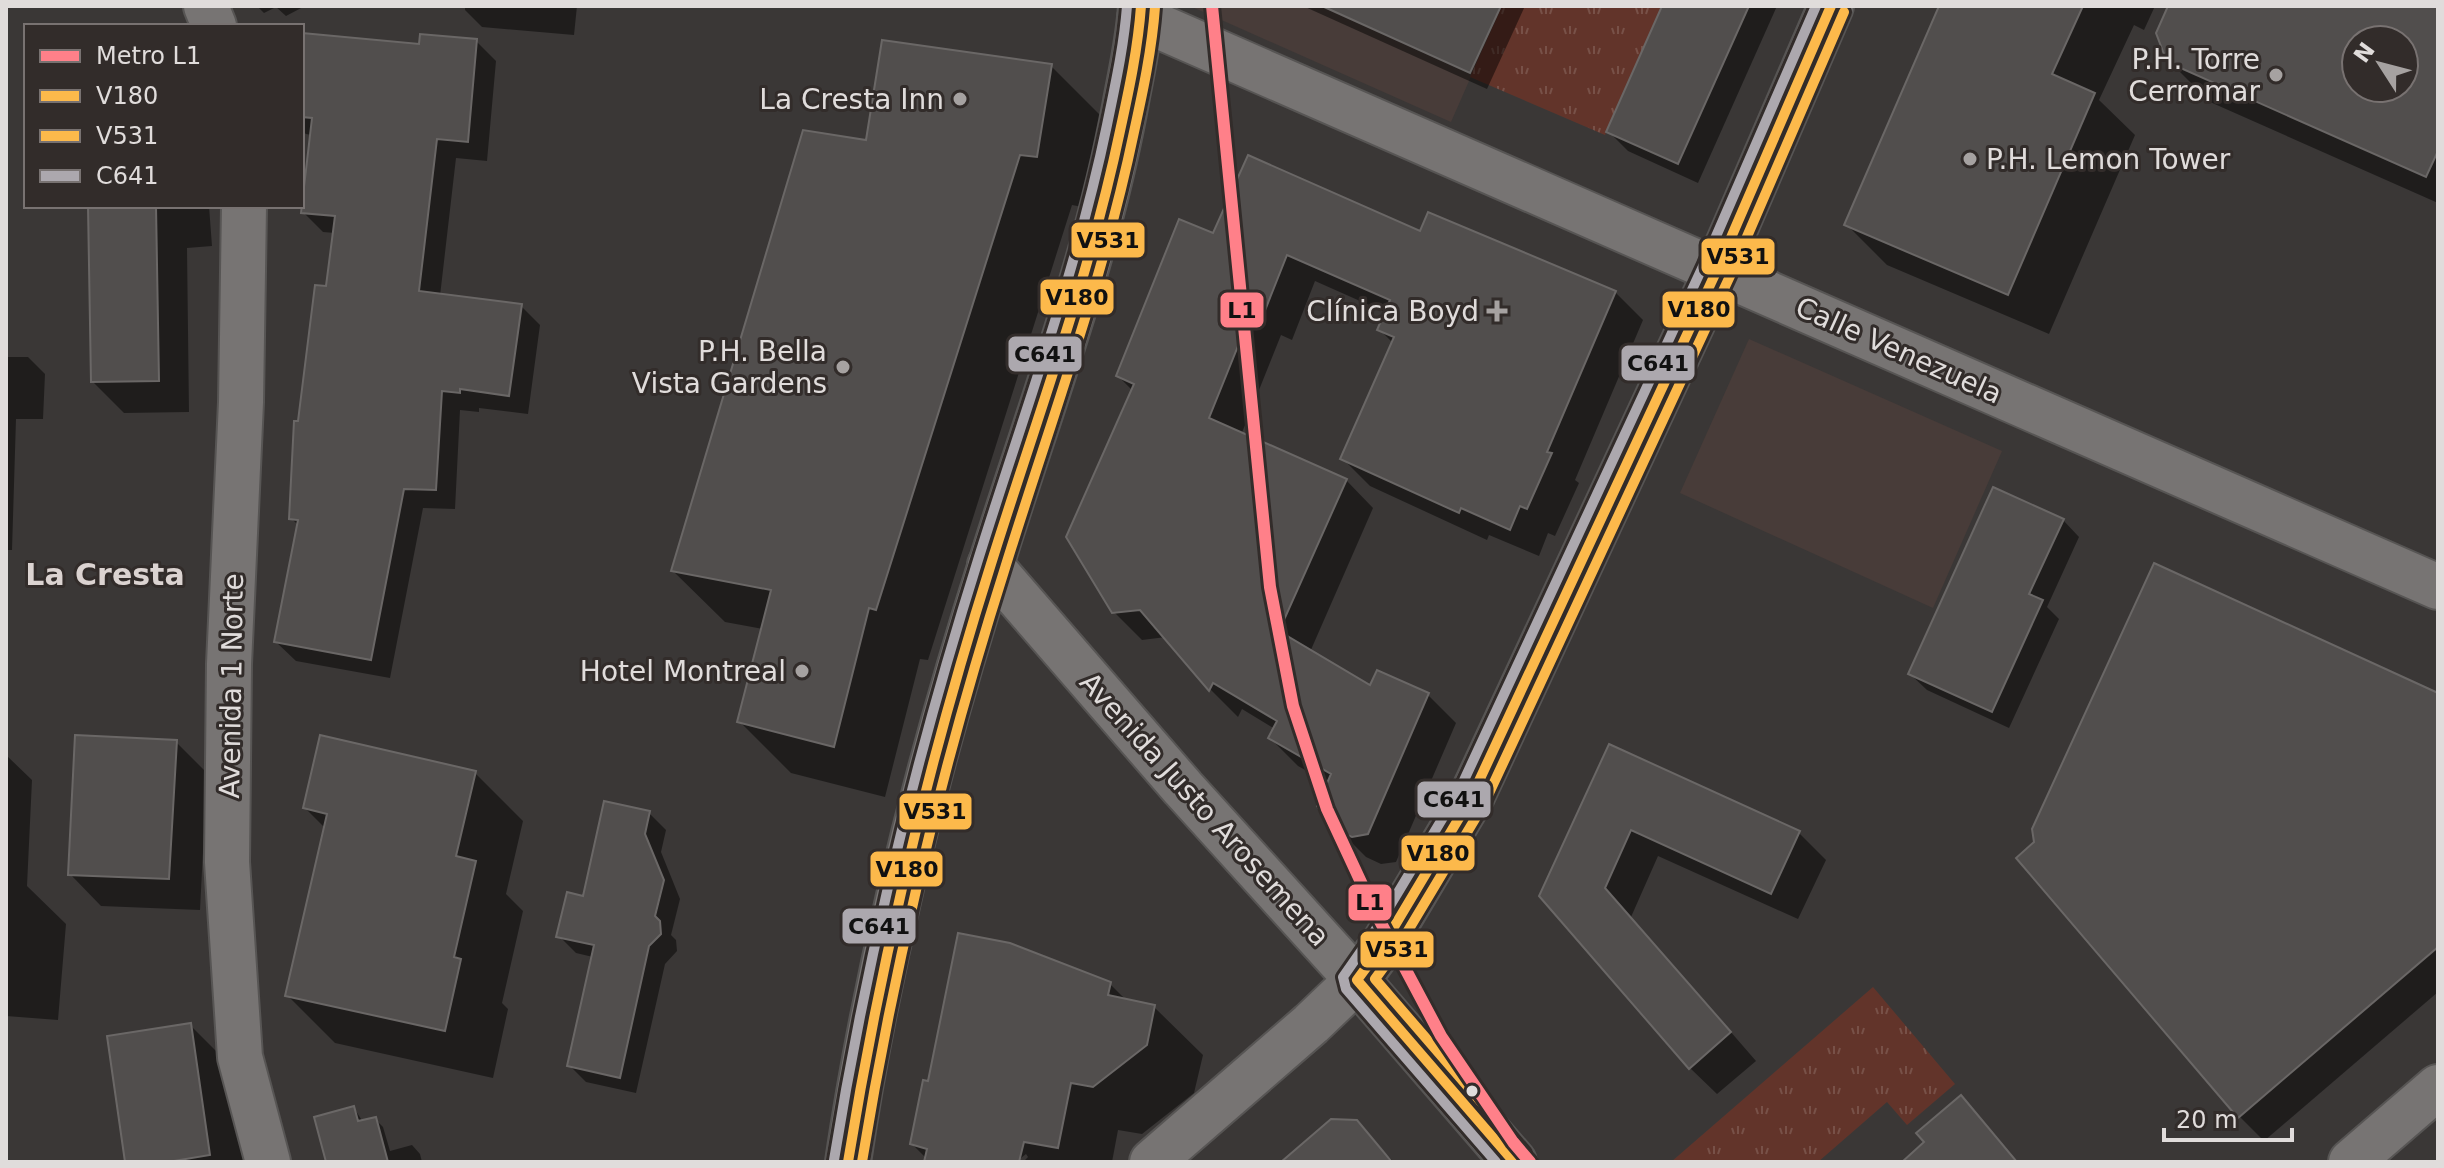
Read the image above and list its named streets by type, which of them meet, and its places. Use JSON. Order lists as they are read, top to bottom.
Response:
{
  "streets": {
    "street": ["Calle Venezuela", "Avenida 1 Norte", "Avenida Justo Arosemena"]
  },
  "districts": ["La Cresta"],
  "places": {
    "other": [
      "P.H. Torre Cerromar",
      "La Cresta Inn",
      "P.H. Lemon Tower",
      "P.H. Bella Vista Gardens",
      "Hotel Montreal"
    ],
    "health": ["Clínica Boyd"]
  },
  "lines": [
    "metro line L1",
    "transit line V180",
    "transit line C641",
    "transit line V531"
  ],
  "legend": [
    "Metro L1",
    "V180",
    "V531",
    "C641"
  ],
  "scale_bar": "20 m",
  "north": "top left"
}
